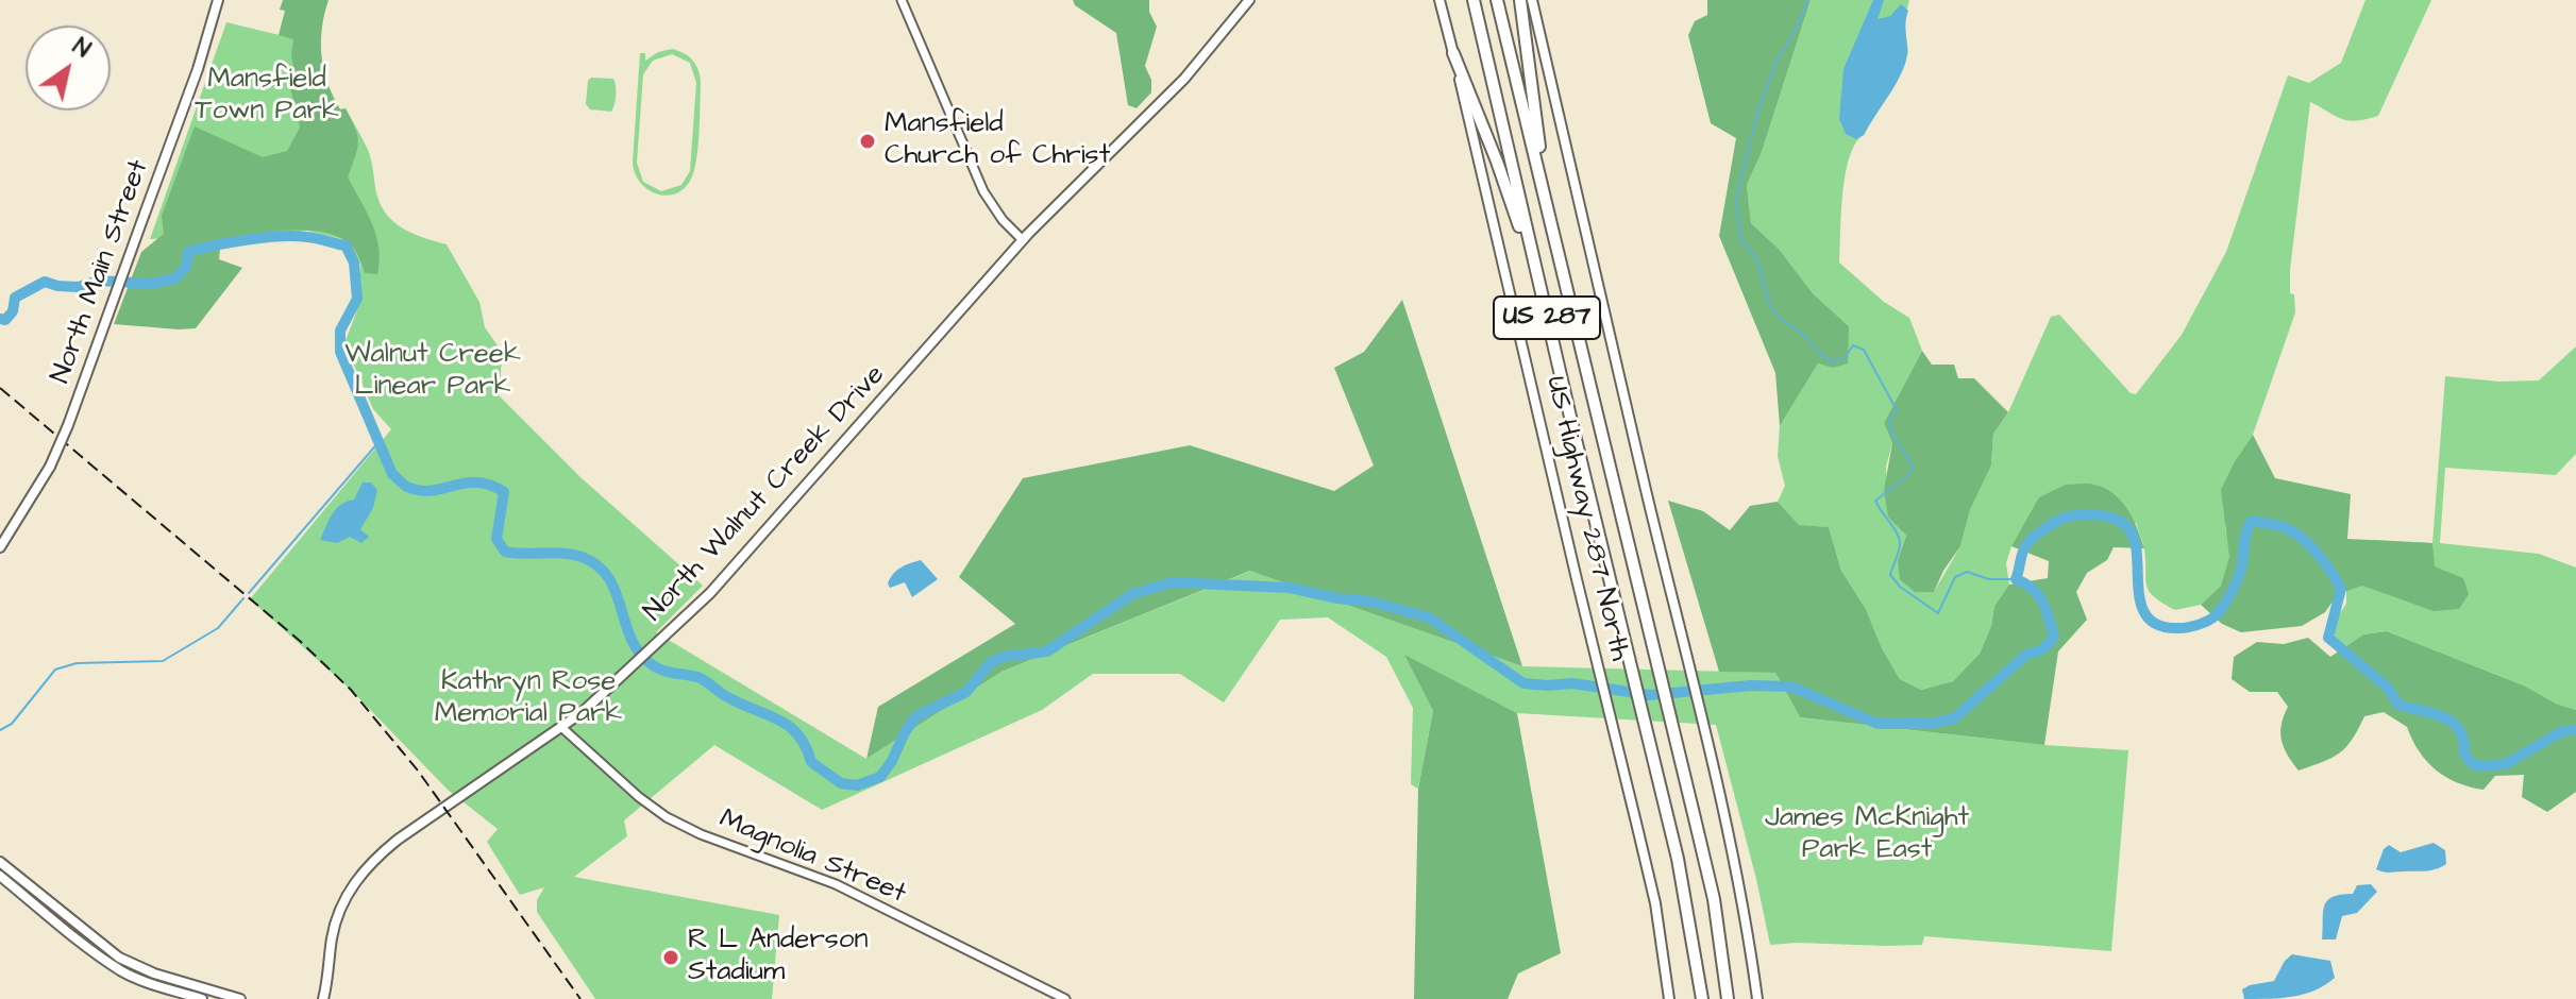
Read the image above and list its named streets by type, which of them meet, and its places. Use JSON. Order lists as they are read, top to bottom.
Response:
{
  "streets": {
    "highway": ["US 287"],
    "main road": ["North Main Street", "North Walnut Creek Drive", "US Highway 287 North"],
    "street": ["Magnolia Street"]
  },
  "crossings": [
    ["North Walnut Creek Drive", "Magnolia Street"]
  ],
  "parks": [
    "Mansfield Town Park",
    "Walnut Creek Linear Park",
    "Kathryn Rose Memorial Park",
    "James McKnight Park East"
  ],
  "places": ["Mansfield Church of Christ", "R L Anderson Stadium"],
  "north": "top right"
}
